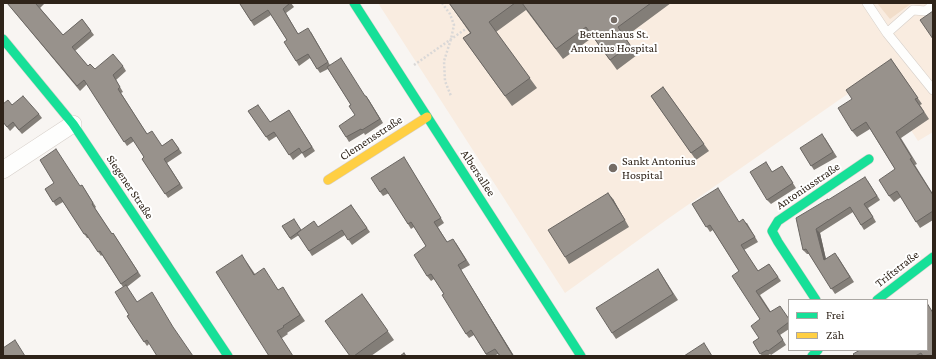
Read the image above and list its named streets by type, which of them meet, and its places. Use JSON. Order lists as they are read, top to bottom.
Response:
{
  "streets": {
    "street": [
      "Clemensstraße",
      "Albersallee",
      "Antoniusstraße",
      "Siegener Straße",
      "Triftstraße"
    ]
  },
  "crossings": [
    ["Clemensstraße", "Albersallee"]
  ],
  "places": ["Bettenhaus St. Antonius Hospital", "Sankt Antonius Hospital"],
  "legend": ["Frei", "Zäh"]
}
